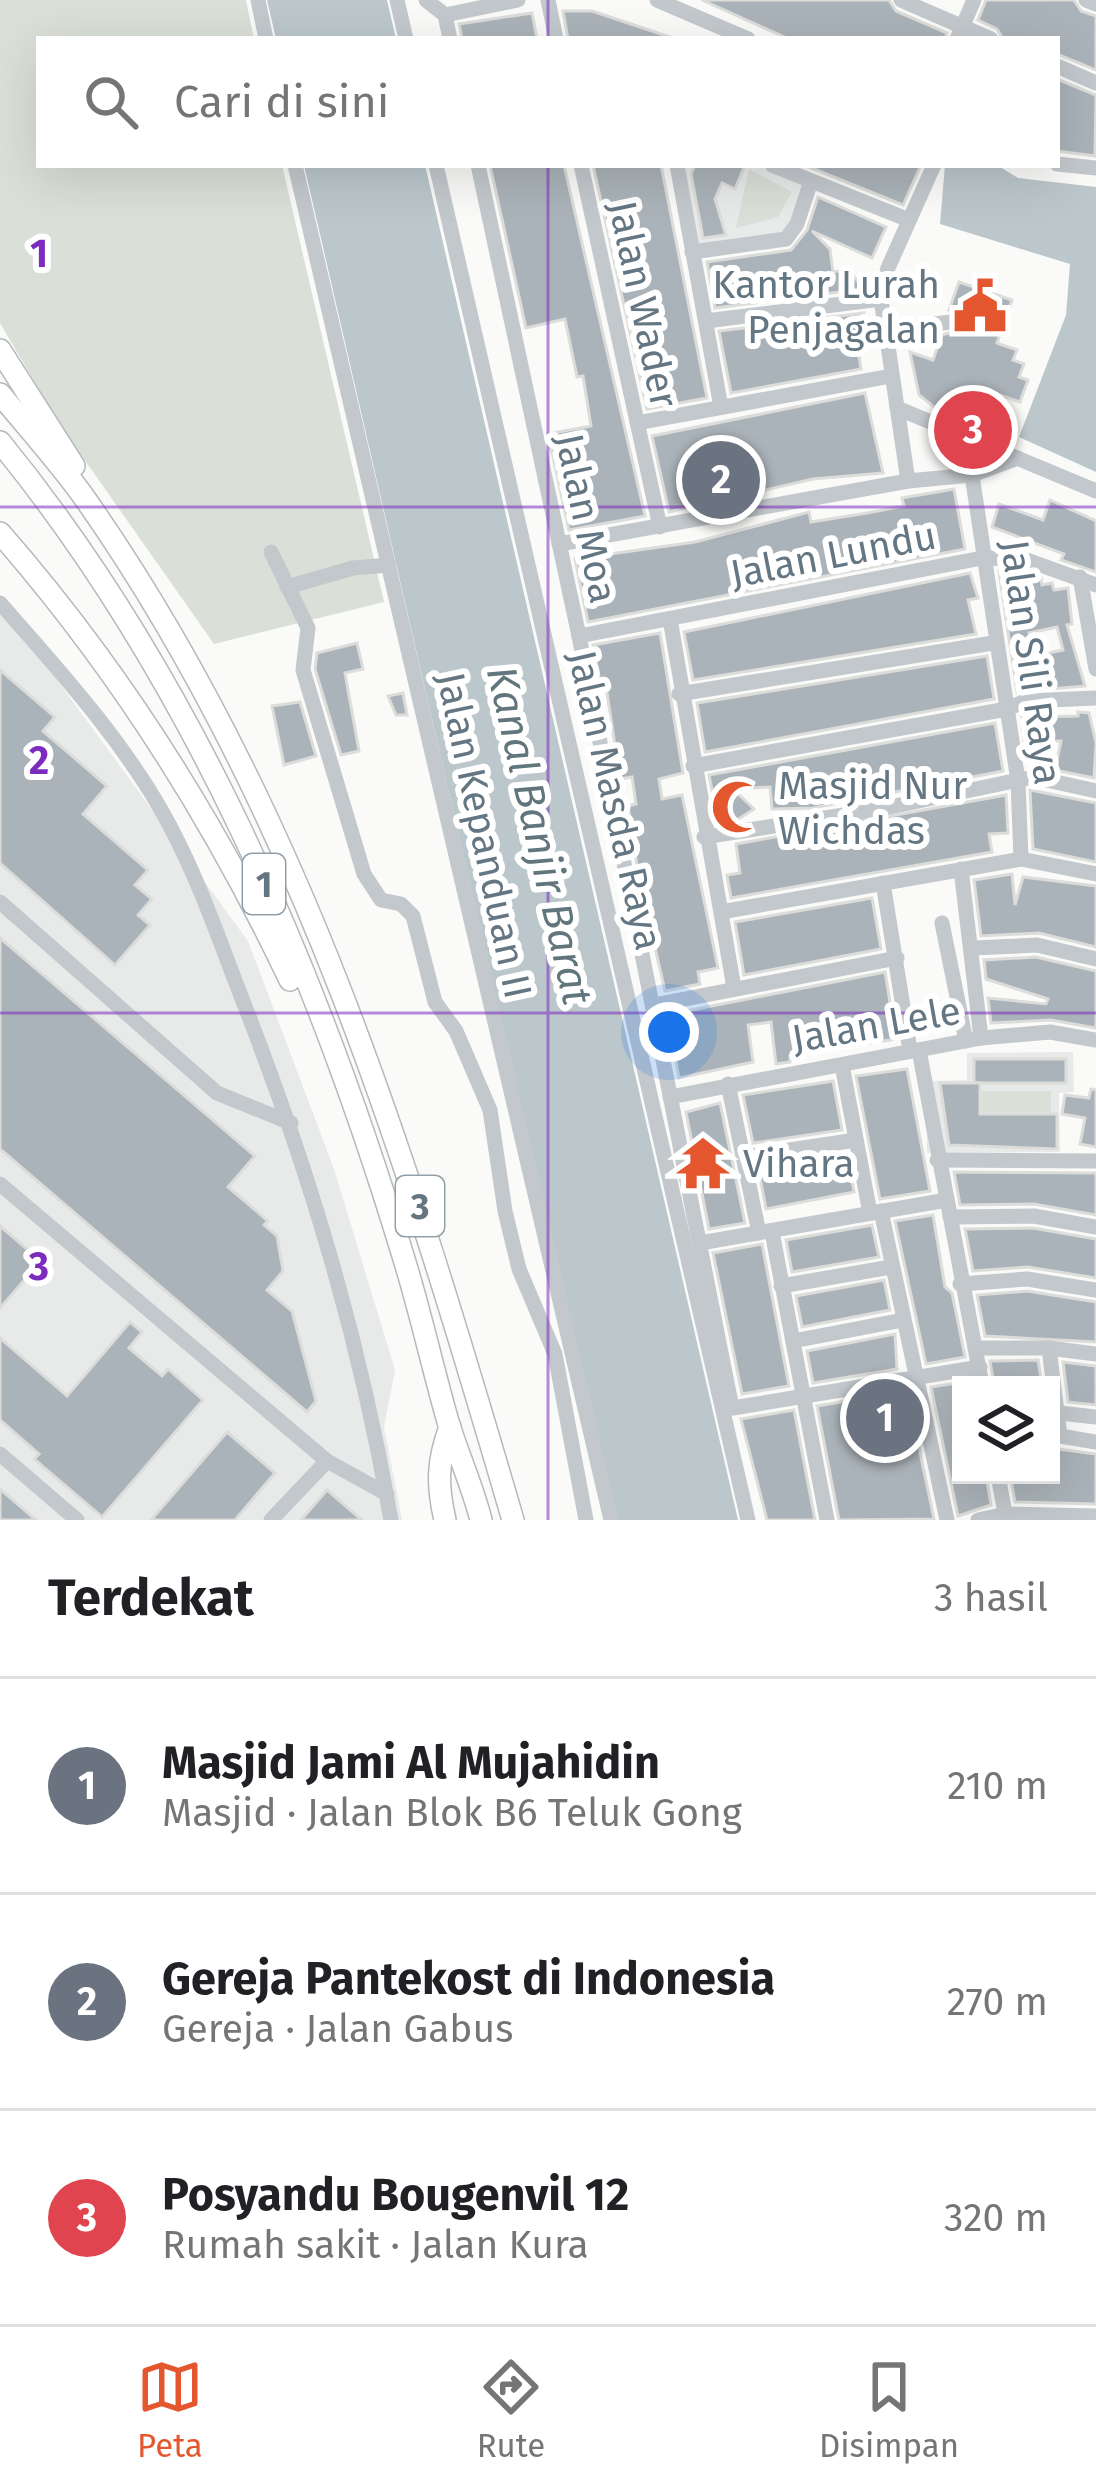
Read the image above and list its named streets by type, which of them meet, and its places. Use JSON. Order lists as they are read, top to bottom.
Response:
{
  "streets": {
    "highway": ["1", "3"],
    "street": [
      "Jalan Wader",
      "Jalan Moa",
      "Jalan Lundu",
      "Jalan Sili Raya",
      "Jalan Masda Raya",
      "Jalan Kepanduan II",
      "Jalan Lele"
    ]
  },
  "crossings": [
    ["Jalan Moa", "Jalan Lundu"],
    ["Jalan Moa", "Jalan Lele"],
    ["Jalan Lundu", "Jalan Sili Raya"],
    ["1", "3"]
  ],
  "water": ["Kanal Banjir Barat"],
  "places": {
    "public building": ["Kantor Lurah Penjagalan"],
    "mosque": ["Masjid Nur Wichdas"],
    "temple": ["Vihara"]
  },
  "page": {
    "search": "Cari di sini",
    "pins": ["3", "2", "1"],
    "heading": ["Terdekat", "3 hasil"],
    "list": [
      {
        "mark": "1",
        "name": "Masjid Jami Al Mujahidin",
        "note": "Masjid · Jalan Blok B6 Teluk Gong",
        "value": "210 m"
      },
      {
        "mark": "2",
        "name": "Gereja Pantekost di Indonesia",
        "note": "Gereja · Jalan Gabus",
        "value": "270 m"
      },
      {
        "mark": "3",
        "name": "Posyandu Bougenvil 12",
        "note": "Rumah sakit · Jalan Kura",
        "value": "320 m"
      }
    ],
    "nav": ["Peta", "Rute", "Disimpan"]
  },
  "grid": {
    "rows": ["1", "2", "3"]
  }
}
